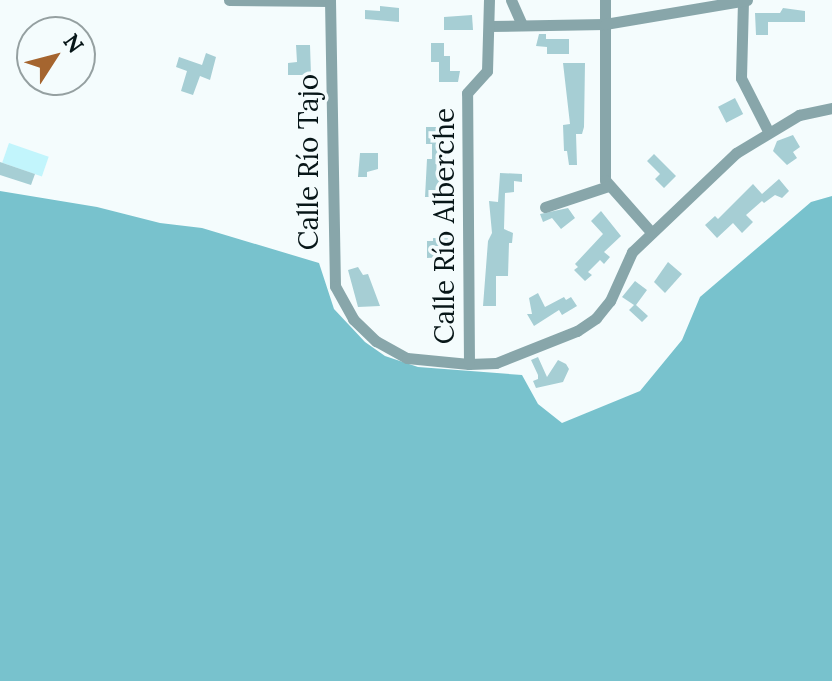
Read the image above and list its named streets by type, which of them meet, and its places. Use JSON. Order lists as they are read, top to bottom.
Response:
{
  "streets": {
    "street": ["Calle Río Tajo", "Calle Río Alberche"]
  },
  "crossings": [
    ["Calle Río Tajo", "Calle Río Alberche"]
  ],
  "north": "top right"
}
